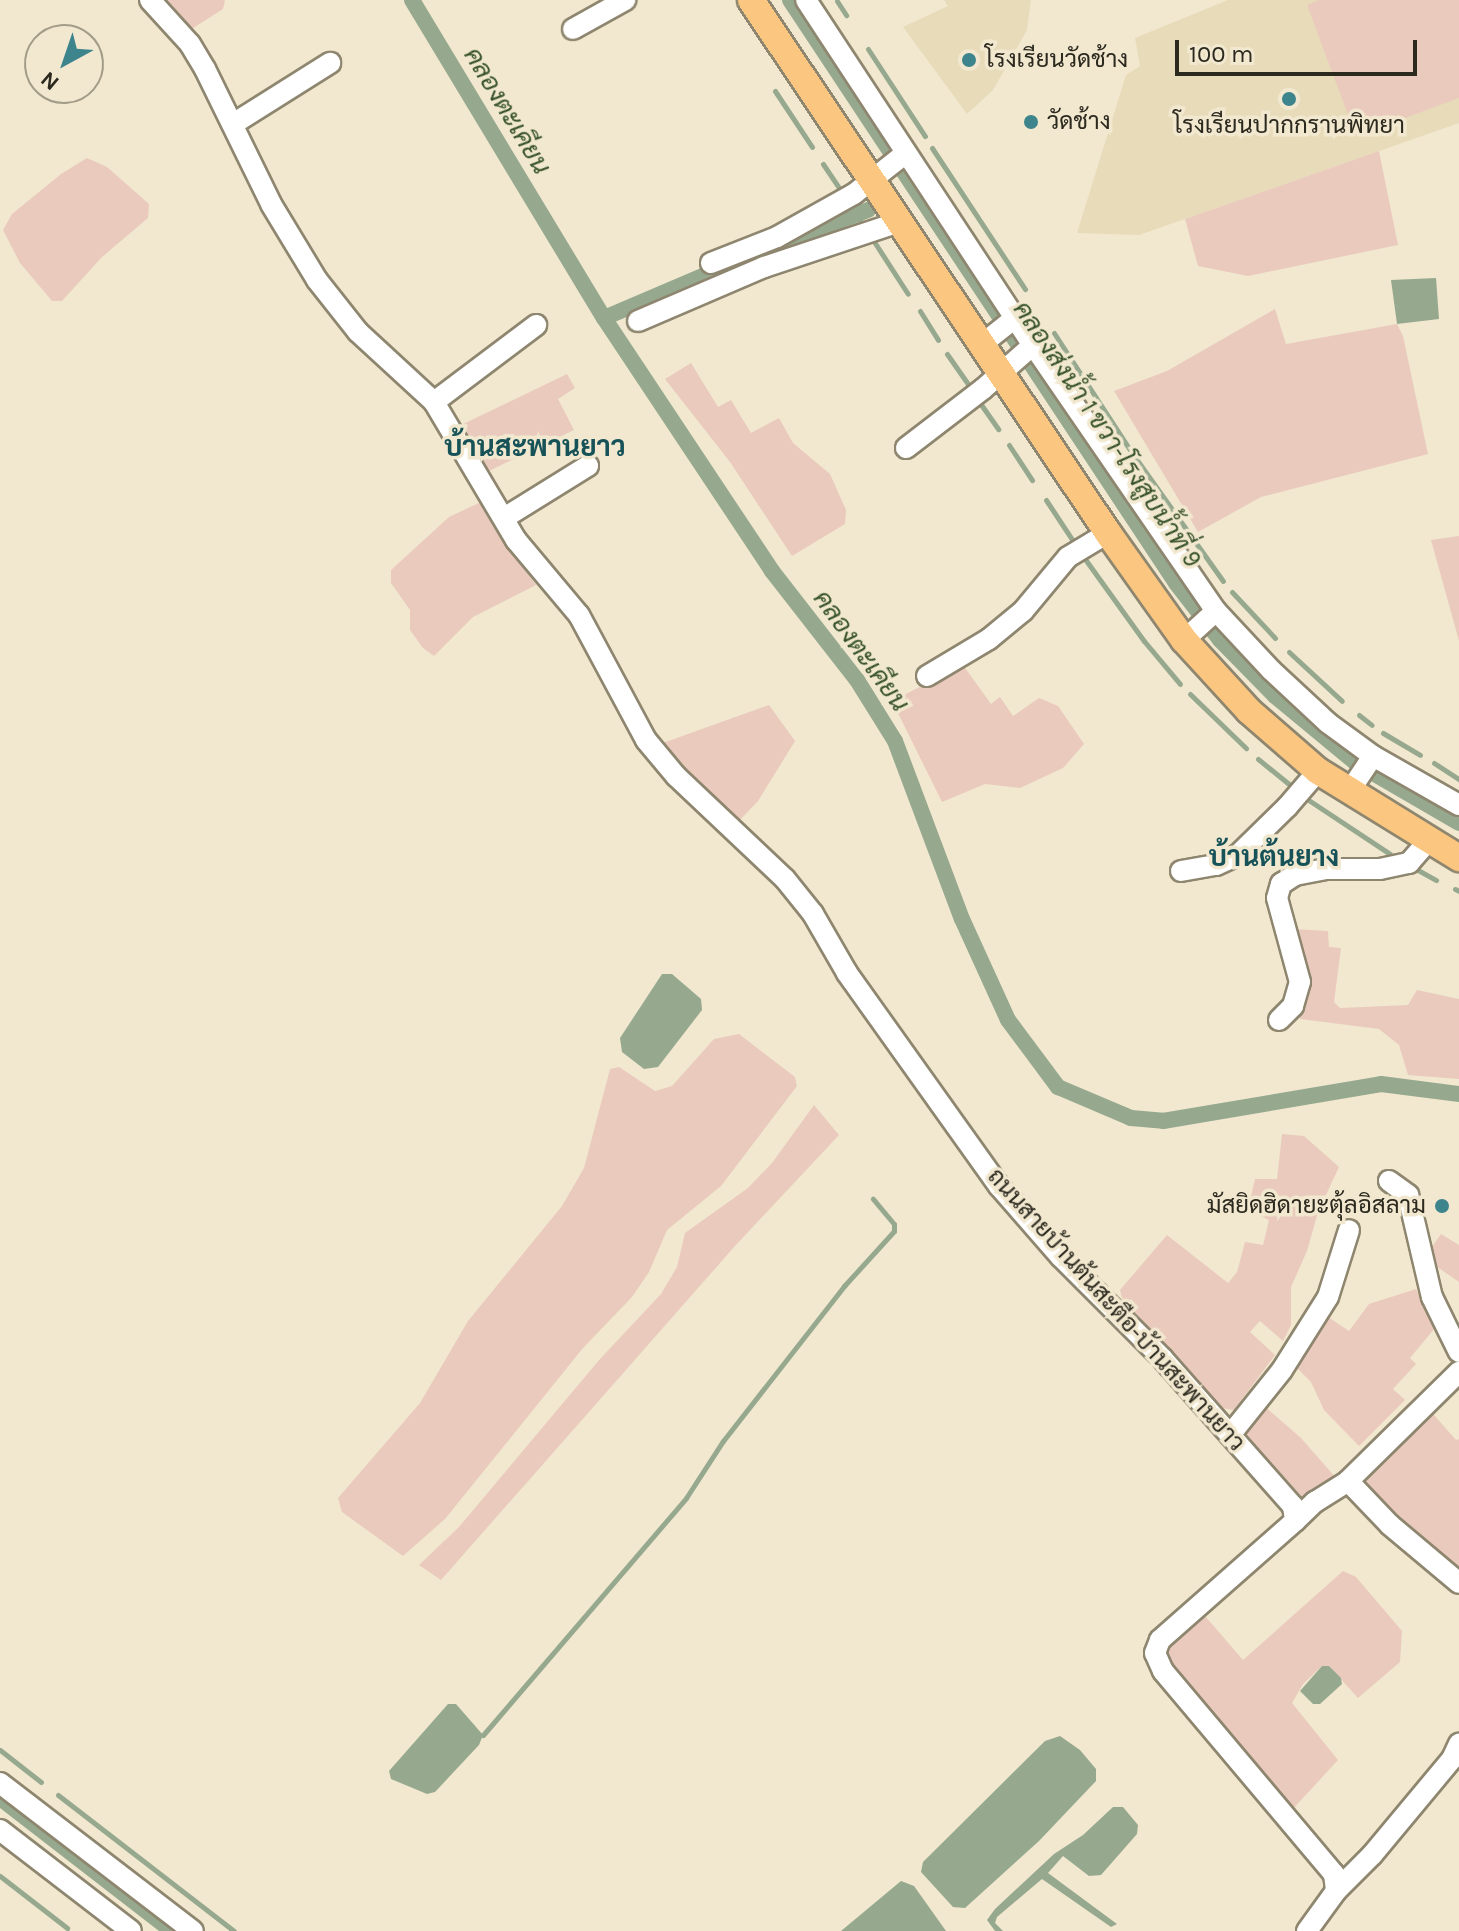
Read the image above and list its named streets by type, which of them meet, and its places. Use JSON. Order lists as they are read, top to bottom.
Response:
{
  "streets": {
    "street": ["ถนนสายบ้านต้นสะตือ-บ้านสะพานยาว"]
  },
  "districts": ["บ้านสะพานยาว", "บ้านต้นยาง"],
  "water": ["คลองตะเคียน", "คลองส่งน้ำ 1 ขวา-โรงสูบน้ำที่ 9"],
  "places": [
    "โรงเรียนวัดช้าง",
    "โรงเรียนปากกรานพิทยา",
    "วัดช้าง",
    "มัสยิดฮิดายะตุ้ลอิสลาม"
  ],
  "scale_bar": "100 m",
  "north": "bottom left"
}
